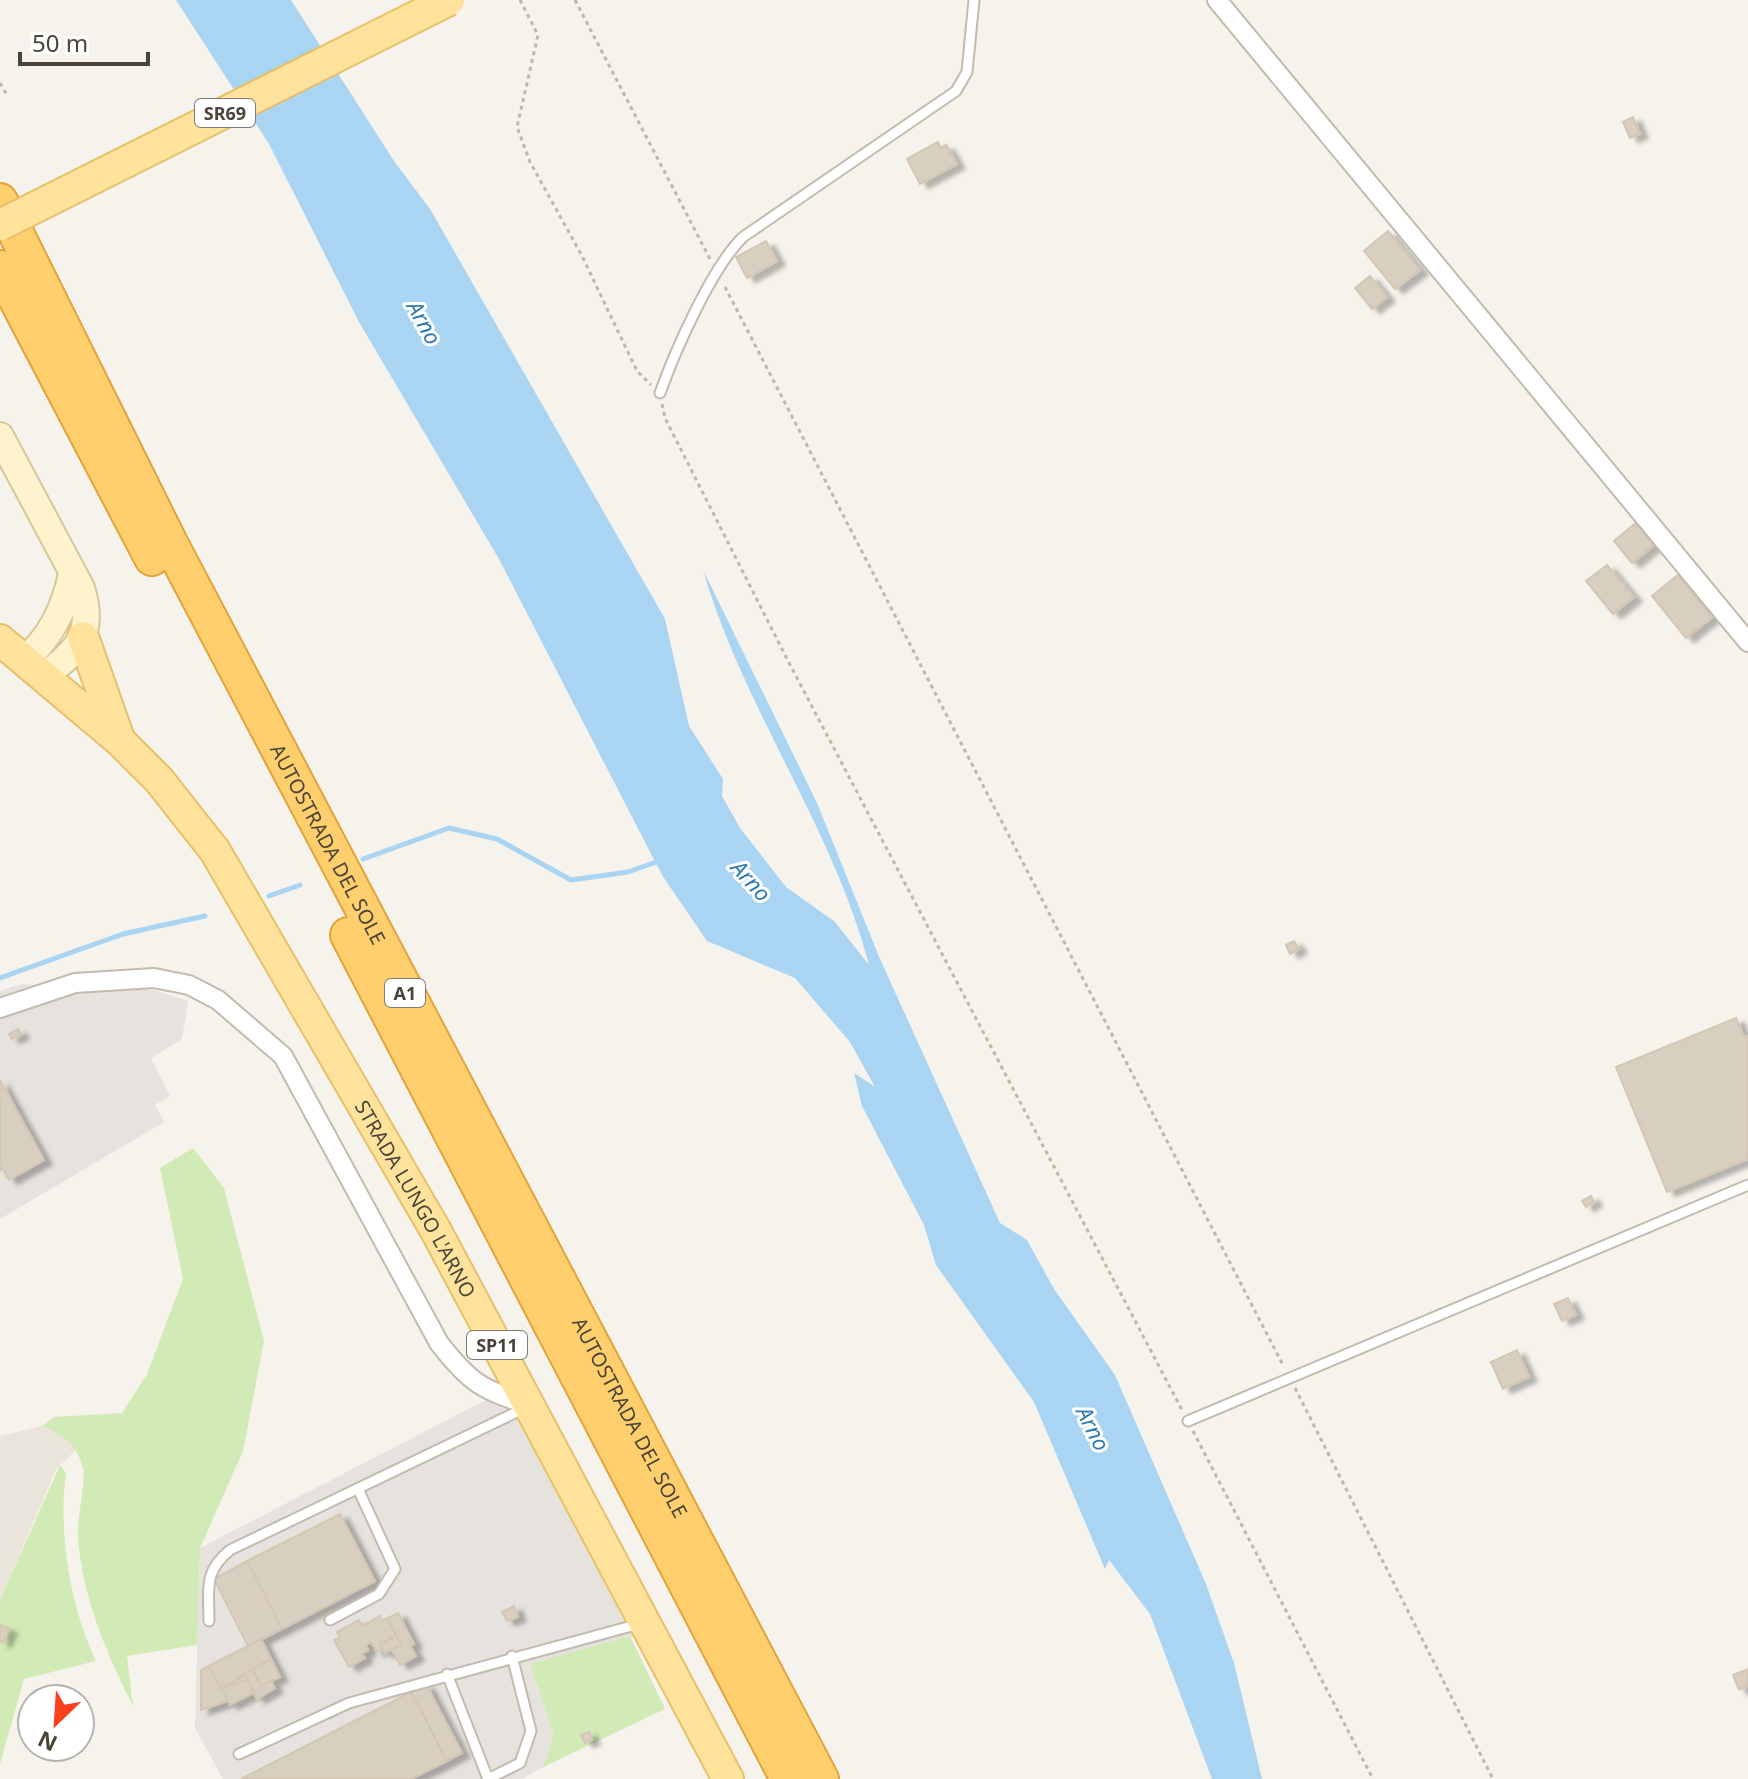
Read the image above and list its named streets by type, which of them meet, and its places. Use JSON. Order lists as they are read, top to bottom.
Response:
{
  "streets": {
    "highway": ["AUTOSTRADA DEL SOLE", "A1"],
    "main road": ["SR69", "STRADA LUNGO L'ARNO", "SP11"]
  },
  "water": ["Arno"],
  "scale_bar": "50 m",
  "north": "bottom left"
}
